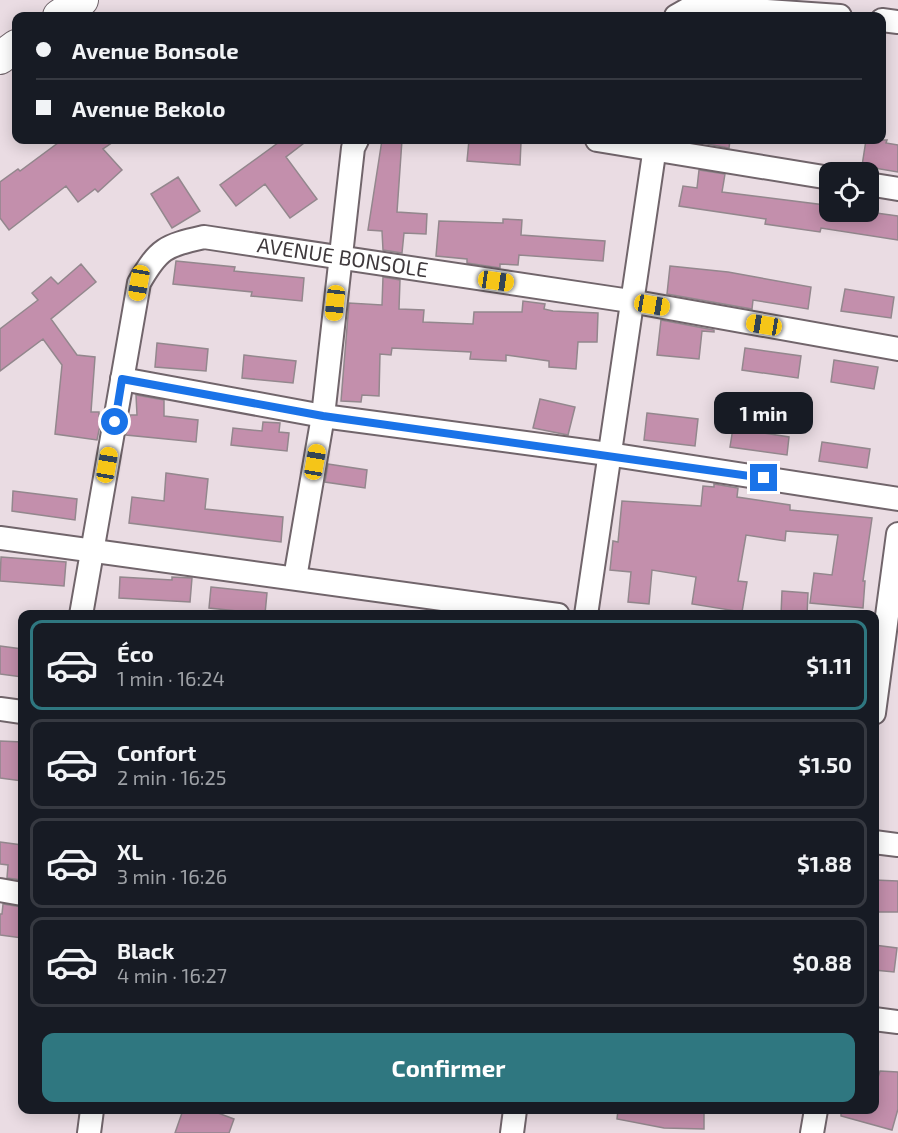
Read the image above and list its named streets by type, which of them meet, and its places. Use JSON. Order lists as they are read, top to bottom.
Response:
{
  "streets": {
    "street": ["AVENUE BONSOLE"]
  },
  "page": {
    "banner": ["Avenue Bonsole", "Avenue Bekolo"],
    "bubble": "1 min",
    "list": [
      {
        "name": "Éco",
        "note": "1 min · 16:24",
        "value": "$1.11"
      },
      {
        "name": "Confort",
        "note": "2 min · 16:25",
        "value": "$1.50"
      },
      {
        "name": "XL",
        "note": "3 min · 16:26",
        "value": "$1.88"
      },
      {
        "name": "Black",
        "note": "4 min · 16:27",
        "value": "$0.88"
      }
    ],
    "buttons": "Confirmer"
  }
}
